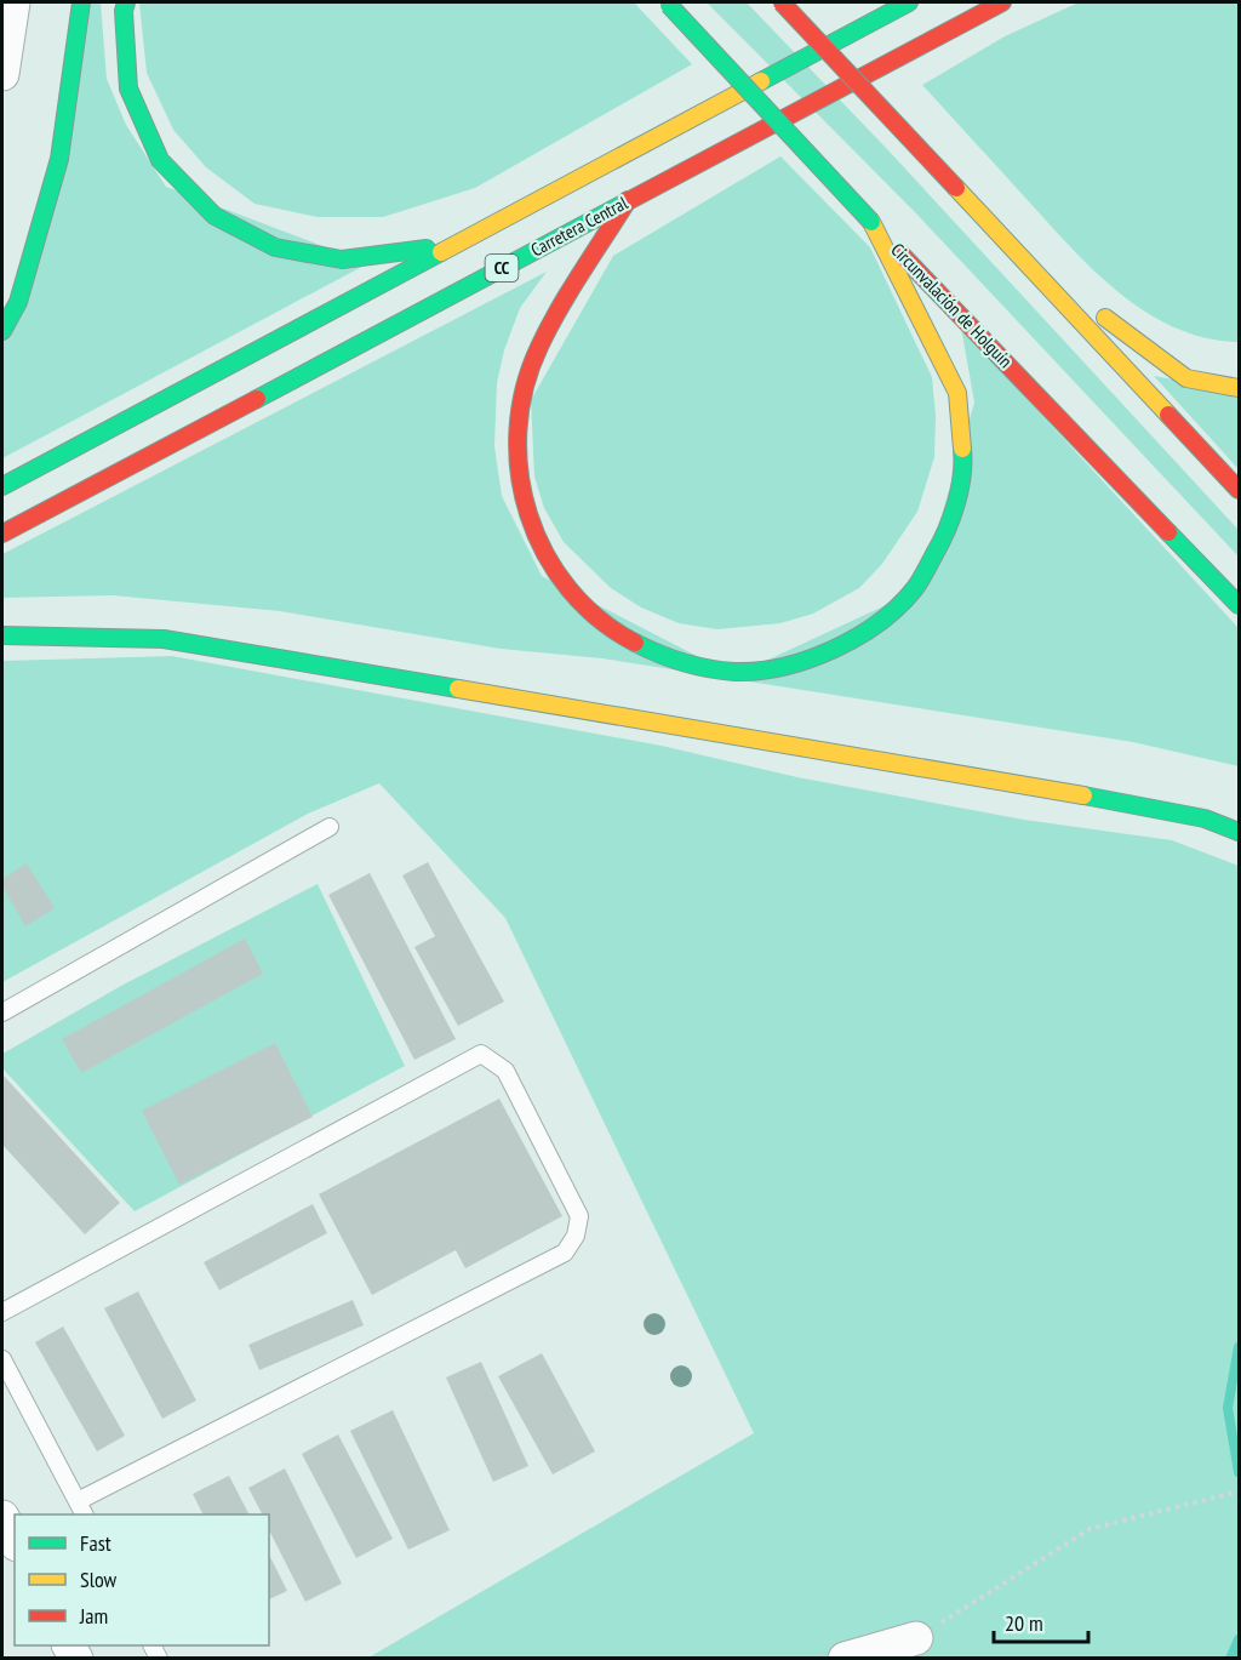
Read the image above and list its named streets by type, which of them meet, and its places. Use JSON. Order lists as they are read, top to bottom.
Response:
{
  "streets": {
    "highway": ["Carretera Central", "CC", "Circunvalación de Holguín"]
  },
  "legend": ["Fast", "Slow", "Jam"],
  "scale_bar": "20 m"
}
